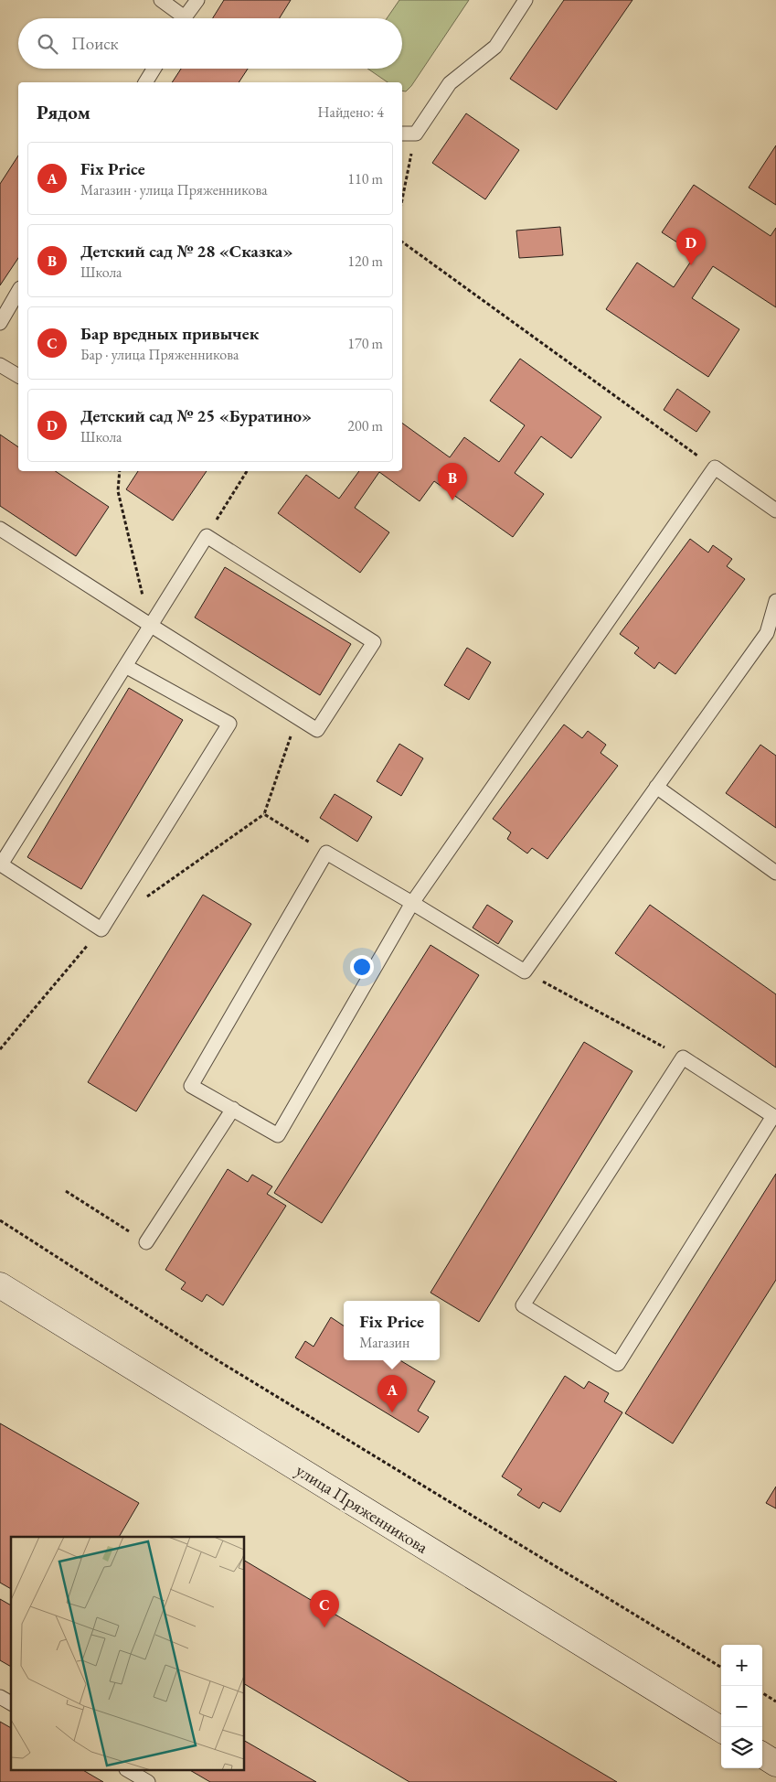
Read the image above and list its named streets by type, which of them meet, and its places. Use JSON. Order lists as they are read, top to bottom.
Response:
{
  "streets": {
    "main road": ["улица Пряженникова"]
  },
  "page": {
    "search": "Поиск",
    "heading": ["Рядом", "Найдено: 4"],
    "list": [
      {
        "mark": "A",
        "name": "Fix Price",
        "note": "Магазин · улица Пряженникова",
        "value": "110 m"
      },
      {
        "mark": "B",
        "name": "Детский сад № 28 «Сказка»",
        "note": "Школа",
        "value": "120 m"
      },
      {
        "mark": "C",
        "name": "Бар вредных привычек",
        "note": "Бар · улица Пряженникова",
        "value": "170 m"
      },
      {
        "mark": "D",
        "name": "Детский сад № 25 «Буратино»",
        "note": "Школа",
        "value": "200 m"
      }
    ],
    "pins": [
      "D",
      "B",
      "A",
      "C"
    ],
    "popup": ["Fix Price", "Магазин"],
    "map_buttons": ["+", "−"]
  }
}
